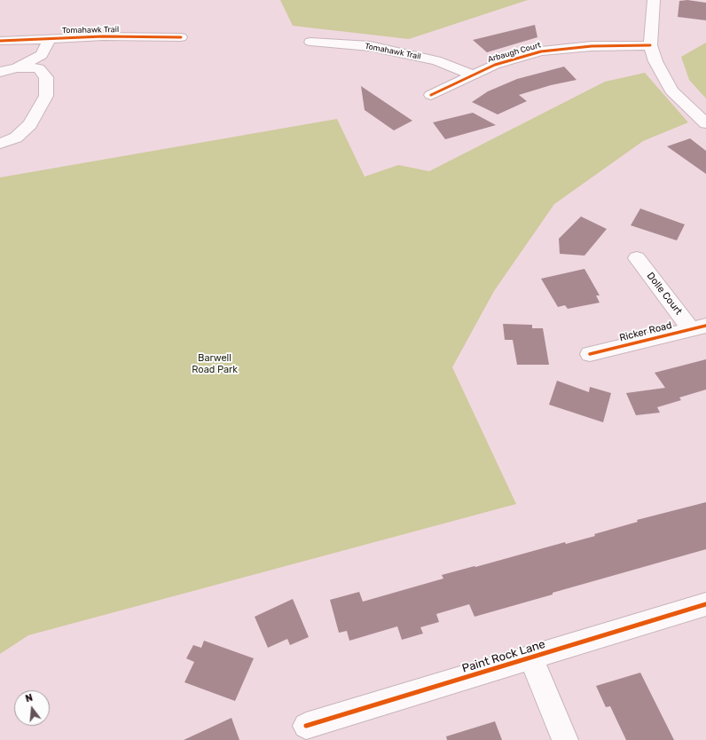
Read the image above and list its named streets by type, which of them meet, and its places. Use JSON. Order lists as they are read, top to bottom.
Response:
{
  "streets": {
    "street": [
      "Tomahawk Trail",
      "Arbaugh Court",
      "Dolle Court",
      "Ricker Road",
      "Paint Rock Lane"
    ]
  },
  "crossings": [
    ["Tomahawk Trail", "Arbaugh Court"],
    ["Dolle Court", "Ricker Road"]
  ],
  "parks": ["Barwell Road Park"],
  "north": "top"
}
